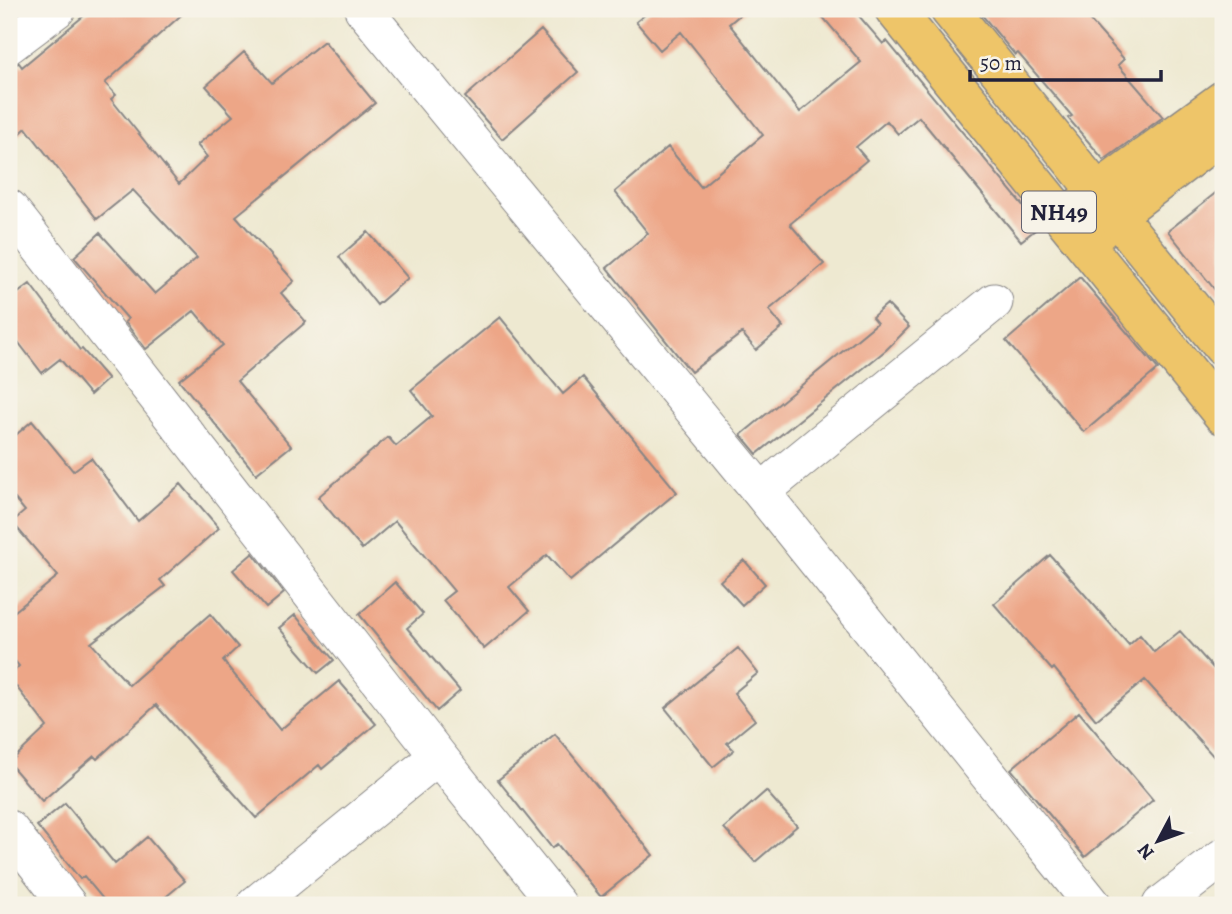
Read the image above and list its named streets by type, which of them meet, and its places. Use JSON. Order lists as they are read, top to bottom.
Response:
{
  "streets": {
    "main road": ["NH49"]
  },
  "scale_bar": "50 m",
  "north": "bottom left"
}
